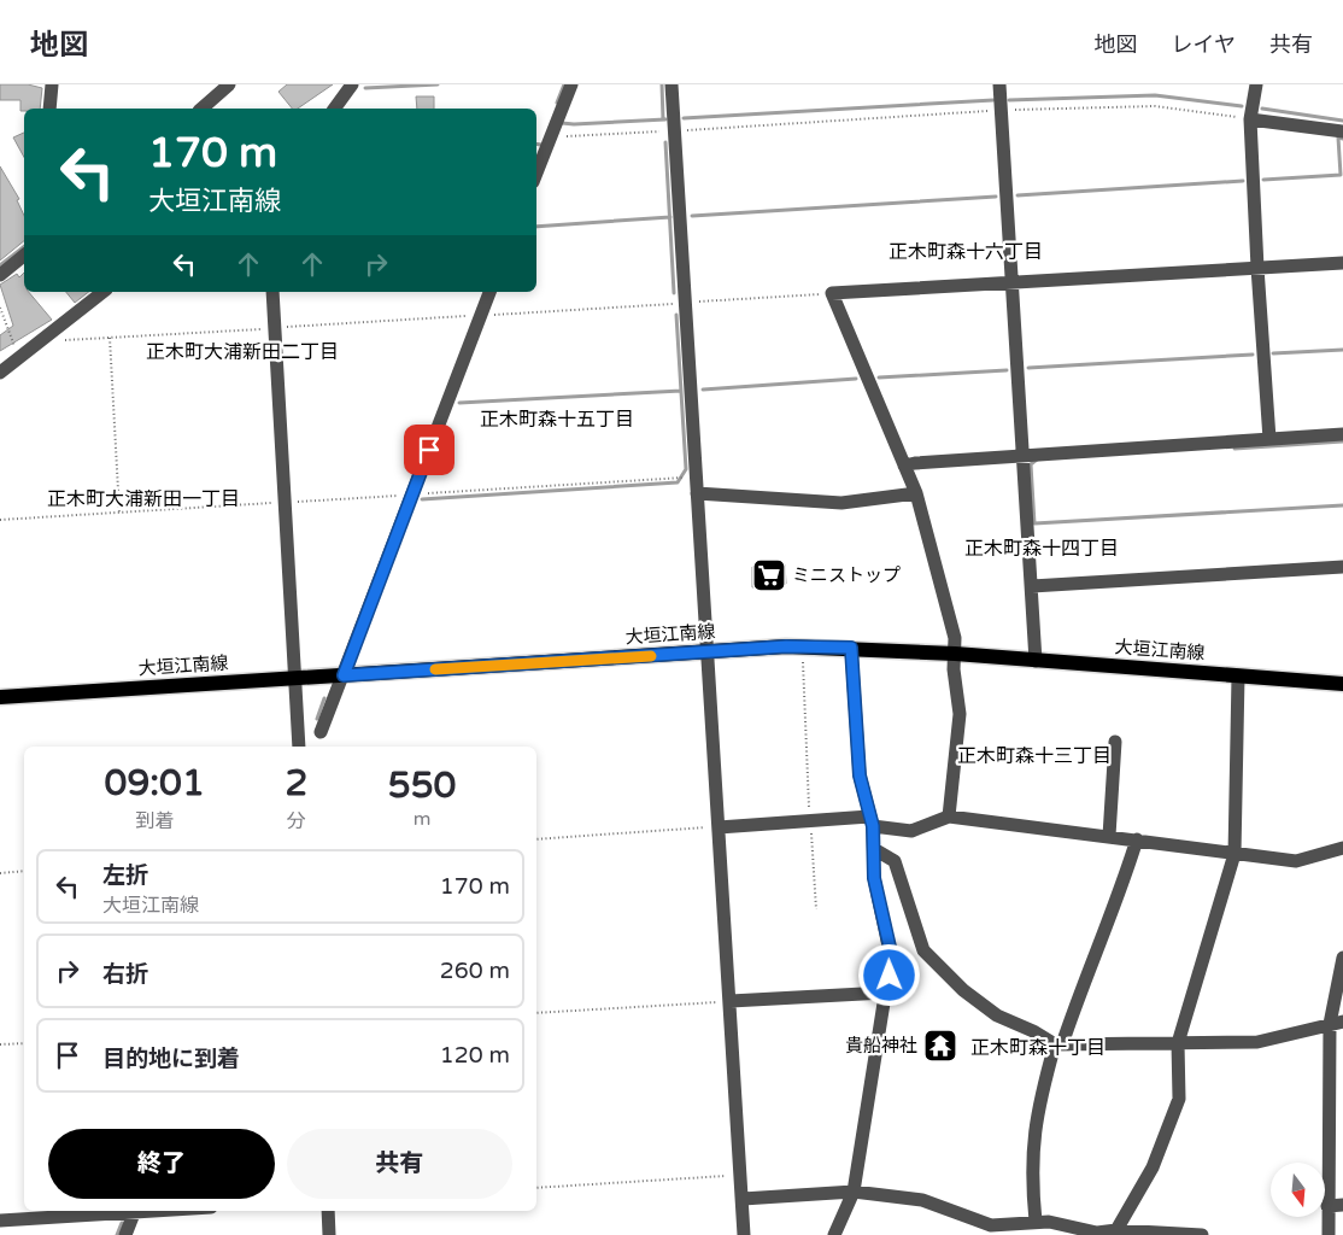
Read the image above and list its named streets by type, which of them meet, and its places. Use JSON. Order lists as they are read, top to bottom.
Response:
{
  "streets": {
    "main road": ["大垣江南線"]
  },
  "districts": [
    "正木町森十六丁目",
    "正木町大浦新田二丁目",
    "正木町森十五丁目",
    "正木町大浦新田一丁目",
    "正木町森十四丁目",
    "正木町森十三丁目",
    "正木町森十丁目"
  ],
  "places": {
    "supermarket": ["ミニストップ"],
    "temple": ["貴船神社"]
  },
  "north": "bottom",
  "page": {
    "header": "地図",
    "nav": ["地図", "レイヤ", "共有"],
    "turn": ["170 m", "大垣江南線"],
    "eta": [
      "09:01",
      "到着",
      "2",
      "分",
      "550",
      "m"
    ],
    "list": [
      {
        "name": "左折",
        "note": "大垣江南線",
        "value": "170 m"
      },
      {
        "name": "右折",
        "value": "260 m"
      },
      {
        "name": "目的地に到着",
        "value": "120 m"
      }
    ],
    "buttons": ["終了", "共有"]
  }
}
